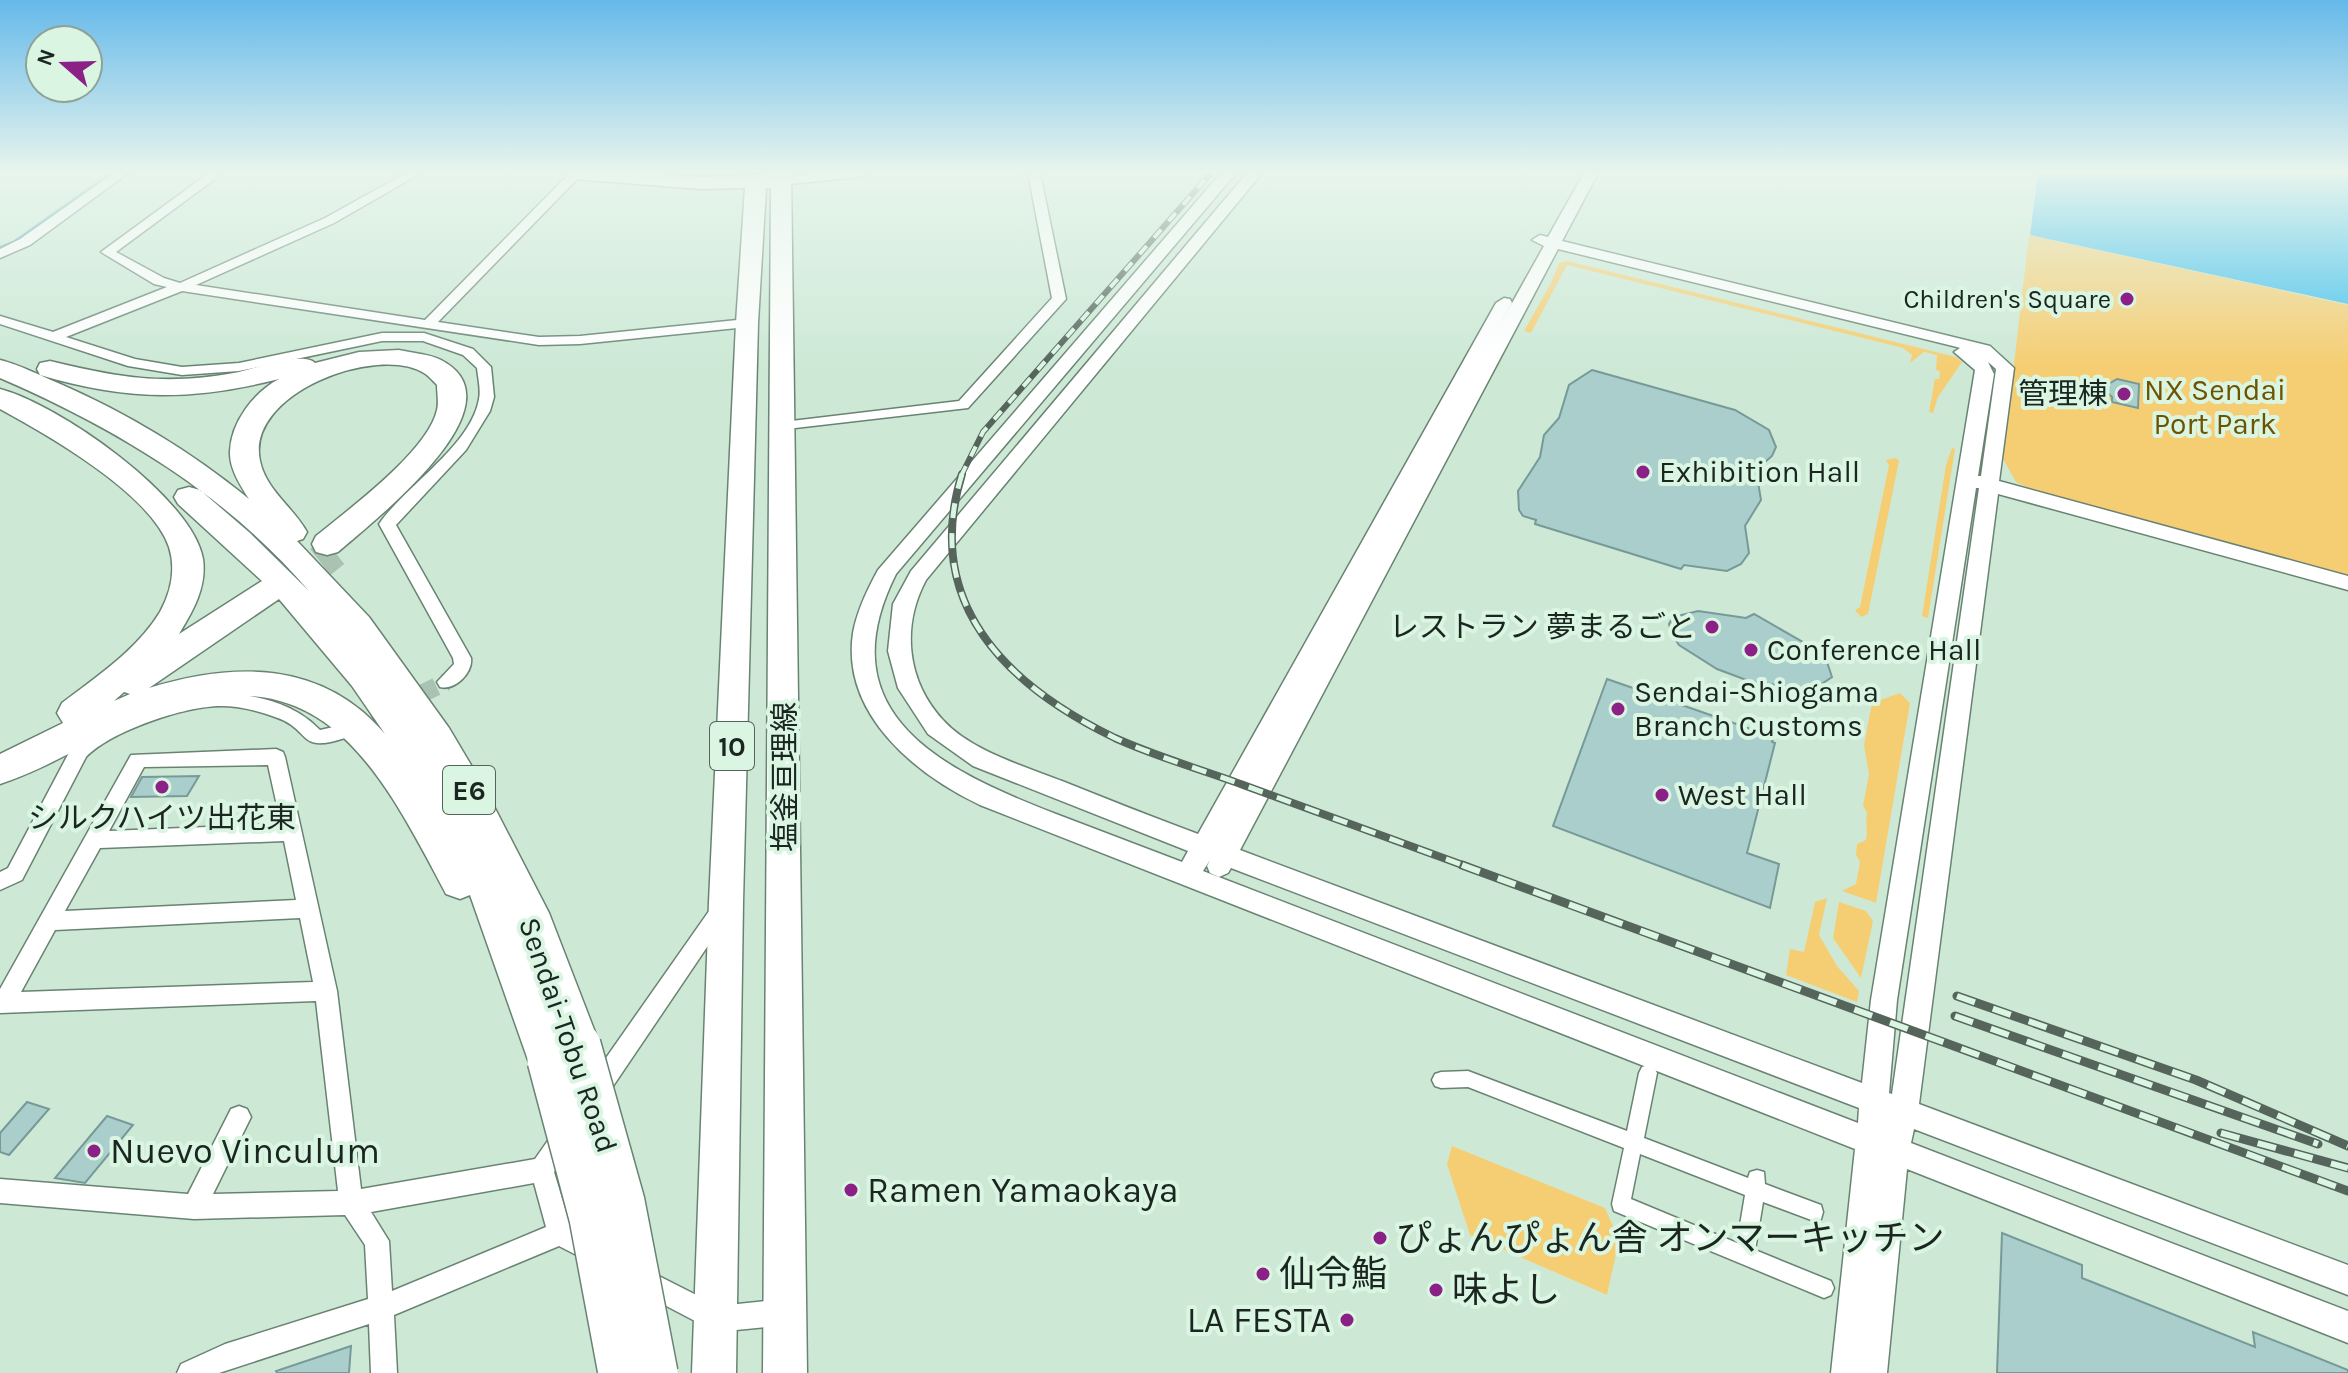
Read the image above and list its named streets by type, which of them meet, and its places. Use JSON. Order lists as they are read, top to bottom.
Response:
{
  "streets": {
    "highway": ["E6", "Sendai-Tobu Road"],
    "main road": ["10", "塩釜亘理線"]
  },
  "crossings": [
    ["E6", "Sendai-Tobu Road"]
  ],
  "parks": ["NX Sendai Port Park"],
  "places": [
    "Children's Square",
    "管理棟",
    "Exhibition Hall",
    "レストラン 夢まるごと",
    "Conference Hall",
    "Sendai-Shiogama Branch Customs",
    "シルクハイツ出花東",
    "West Hall",
    "Nuevo Vinculum",
    "Ramen Yamaokaya",
    "ぴょんぴょん舎 オンマーキッチン",
    "仙令鮨",
    "味よし",
    "LA FESTA"
  ],
  "north": "left"
}
